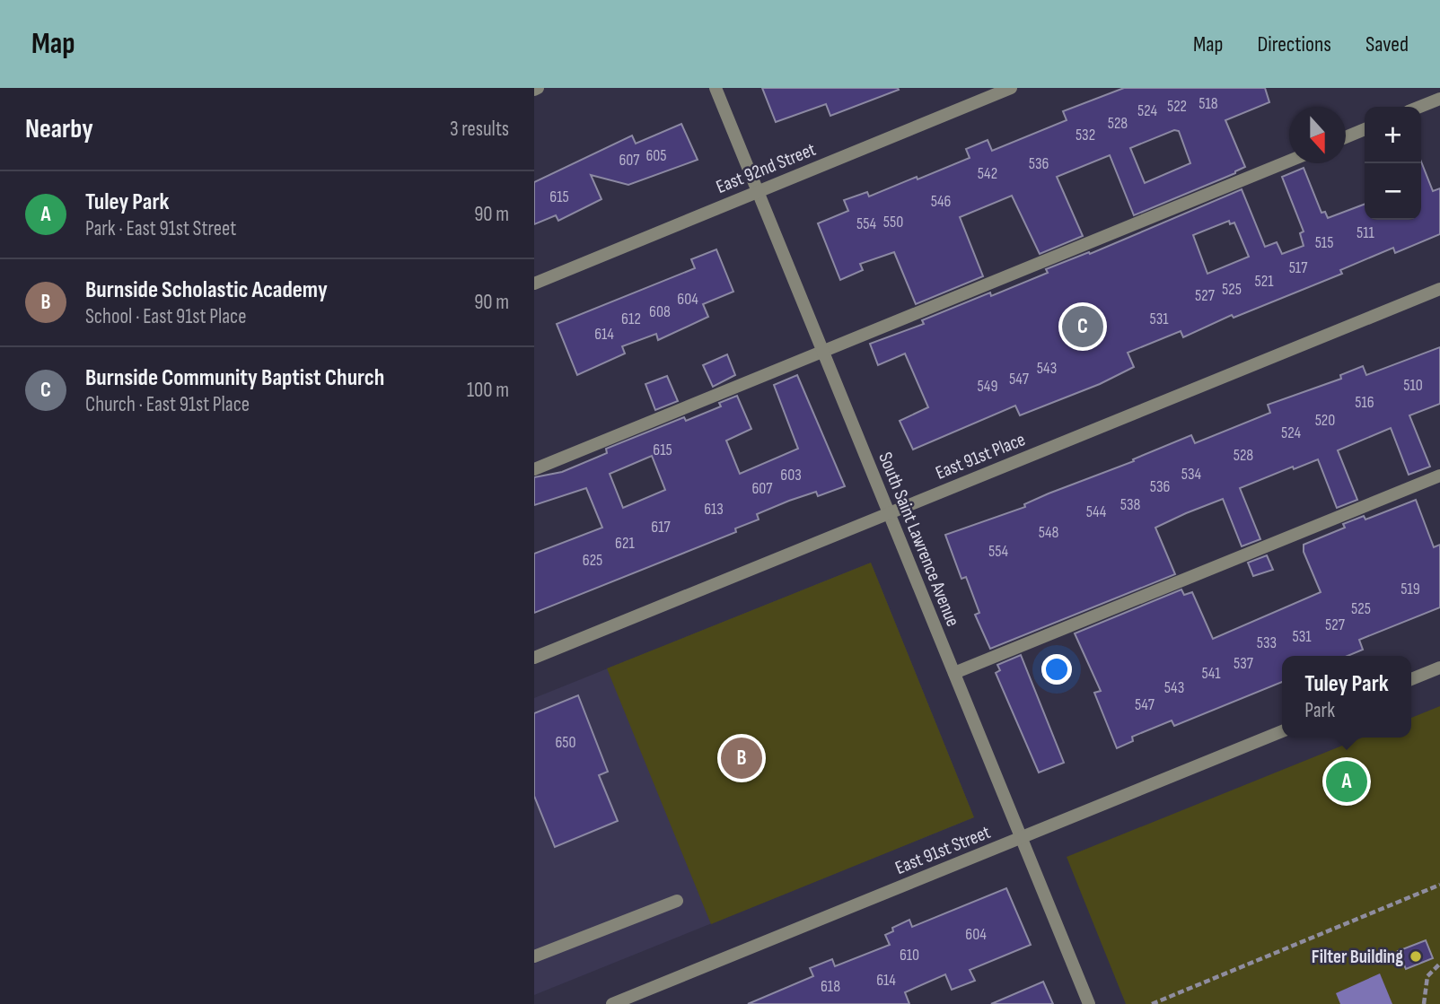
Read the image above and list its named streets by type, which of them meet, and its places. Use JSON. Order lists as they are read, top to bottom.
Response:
{
  "streets": {
    "street": [
      "East 92nd Street",
      "East 91st Place",
      "South Saint Lawrence Avenue",
      "East 91st Street"
    ]
  },
  "crossings": [
    ["East 92nd Street", "South Saint Lawrence Avenue"],
    ["East 91st Place", "South Saint Lawrence Avenue"],
    ["South Saint Lawrence Avenue", "East 91st Street"]
  ],
  "places": ["Filter Building"],
  "house_numbers": [
    "518",
    "522",
    "524",
    "528",
    "532",
    "605",
    "607",
    "536",
    "542",
    "615",
    "546",
    "550",
    "554",
    "511",
    "515",
    "517",
    "521",
    "525",
    "527",
    "604",
    "608",
    "612",
    "531",
    "614",
    "543",
    "547",
    "510",
    "549",
    "516",
    "520",
    "524",
    "615",
    "528",
    "534",
    "603",
    "536",
    "607",
    "538",
    "613",
    "544",
    "617",
    "548",
    "621",
    "554",
    "625",
    "519",
    "525",
    "527",
    "531",
    "533",
    "537",
    "541",
    "543",
    "547",
    "650",
    "604",
    "610",
    "614",
    "618"
  ],
  "north": "bottom",
  "page": {
    "header": "Map",
    "nav": ["Map", "Directions", "Saved"],
    "heading": ["Nearby", "3 results"],
    "map_buttons": ["+", "−"],
    "list": [
      {
        "mark": "A",
        "name": "Tuley Park",
        "note": "Park · East 91st Street",
        "value": "90 m"
      },
      {
        "mark": "B",
        "name": "Burnside Scholastic Academy",
        "note": "School · East 91st Place",
        "value": "90 m"
      },
      {
        "mark": "C",
        "name": "Burnside Community Baptist Church",
        "note": "Church · East 91st Place",
        "value": "100 m"
      }
    ],
    "pins": ["C", "B", "A"],
    "popup": ["Tuley Park", "Park"]
  }
}
